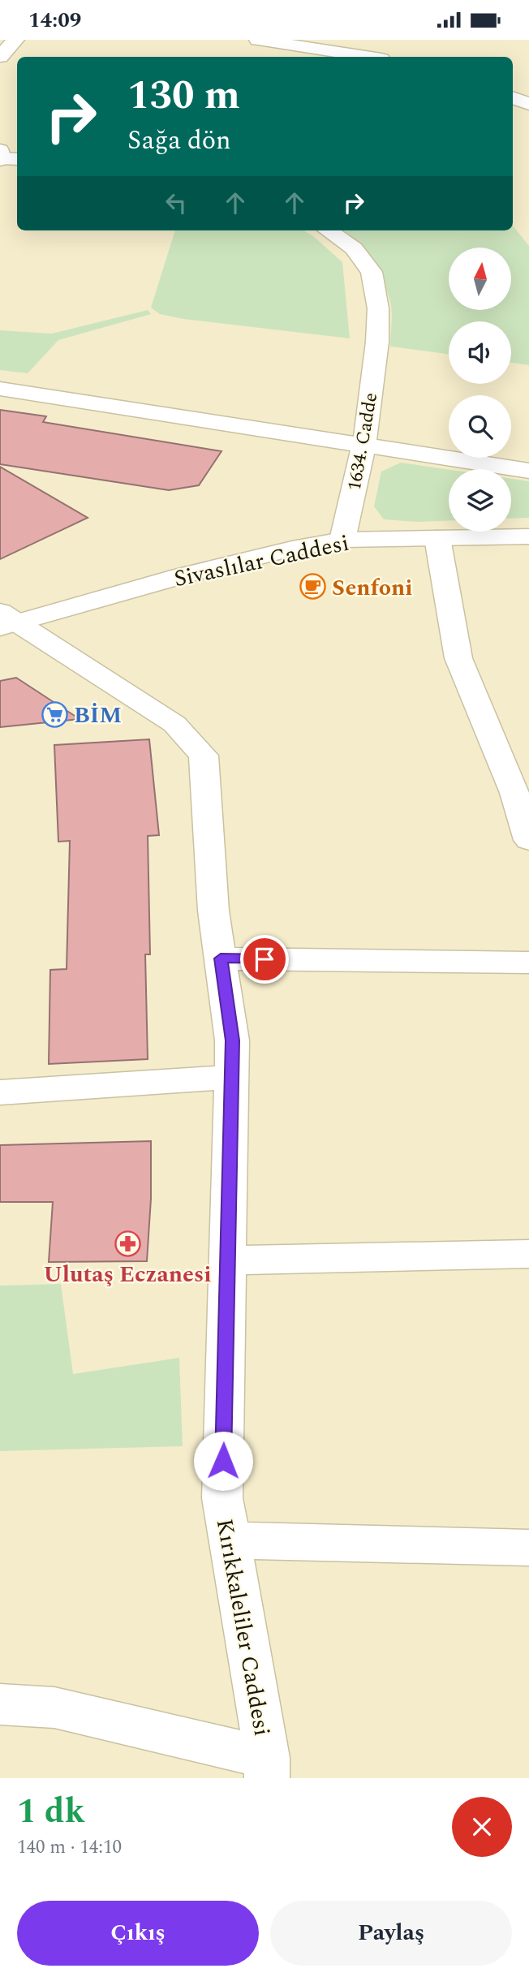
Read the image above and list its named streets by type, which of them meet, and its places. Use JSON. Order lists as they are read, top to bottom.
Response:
{
  "streets": {
    "street": ["1634. Cadde", "Sivaslılar Caddesi", "Kırıkkaleliler Caddesi"]
  },
  "crossings": [
    ["1634. Cadde", "Sivaslılar Caddesi"],
    ["Sivaslılar Caddesi", "Kırıkkaleliler Caddesi"]
  ],
  "places": {
    "cafe": ["Senfoni"],
    "supermarket": ["BİM"],
    "pharmacy": ["Ulutaş Eczanesi"]
  },
  "north": "top",
  "page": {
    "status": "14:09",
    "turn": ["130 m", "Sağa dön"],
    "heading": ["1 dk", "140 m · 14:10"],
    "buttons": ["Çıkış", "Paylaş"]
  }
}
